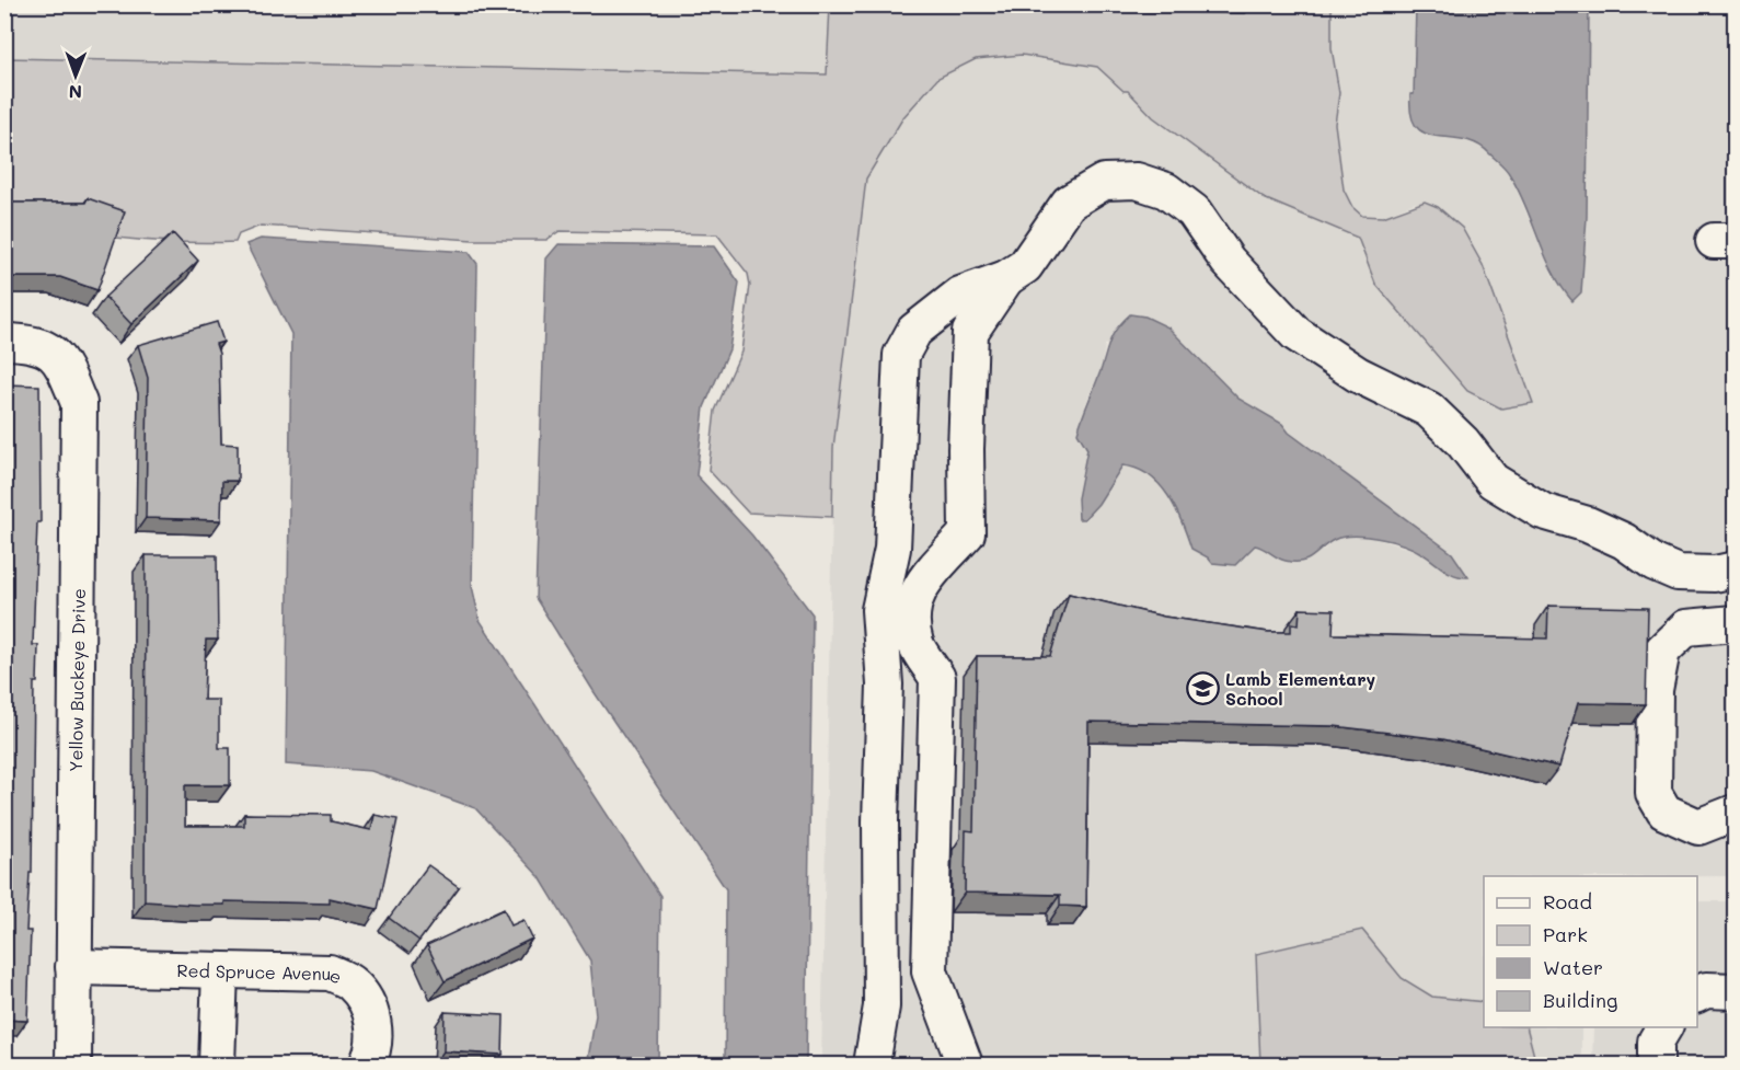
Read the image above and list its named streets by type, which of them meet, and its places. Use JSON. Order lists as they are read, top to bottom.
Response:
{
  "streets": {
    "street": ["Yellow Buckeye Drive", "Red Spruce Avenue"]
  },
  "crossings": [
    ["Yellow Buckeye Drive", "Red Spruce Avenue"]
  ],
  "places": {
    "school or university": ["Lamb Elementary School"]
  },
  "legend": [
    "Road",
    "Park",
    "Water",
    "Building"
  ],
  "north": "bottom"
}
